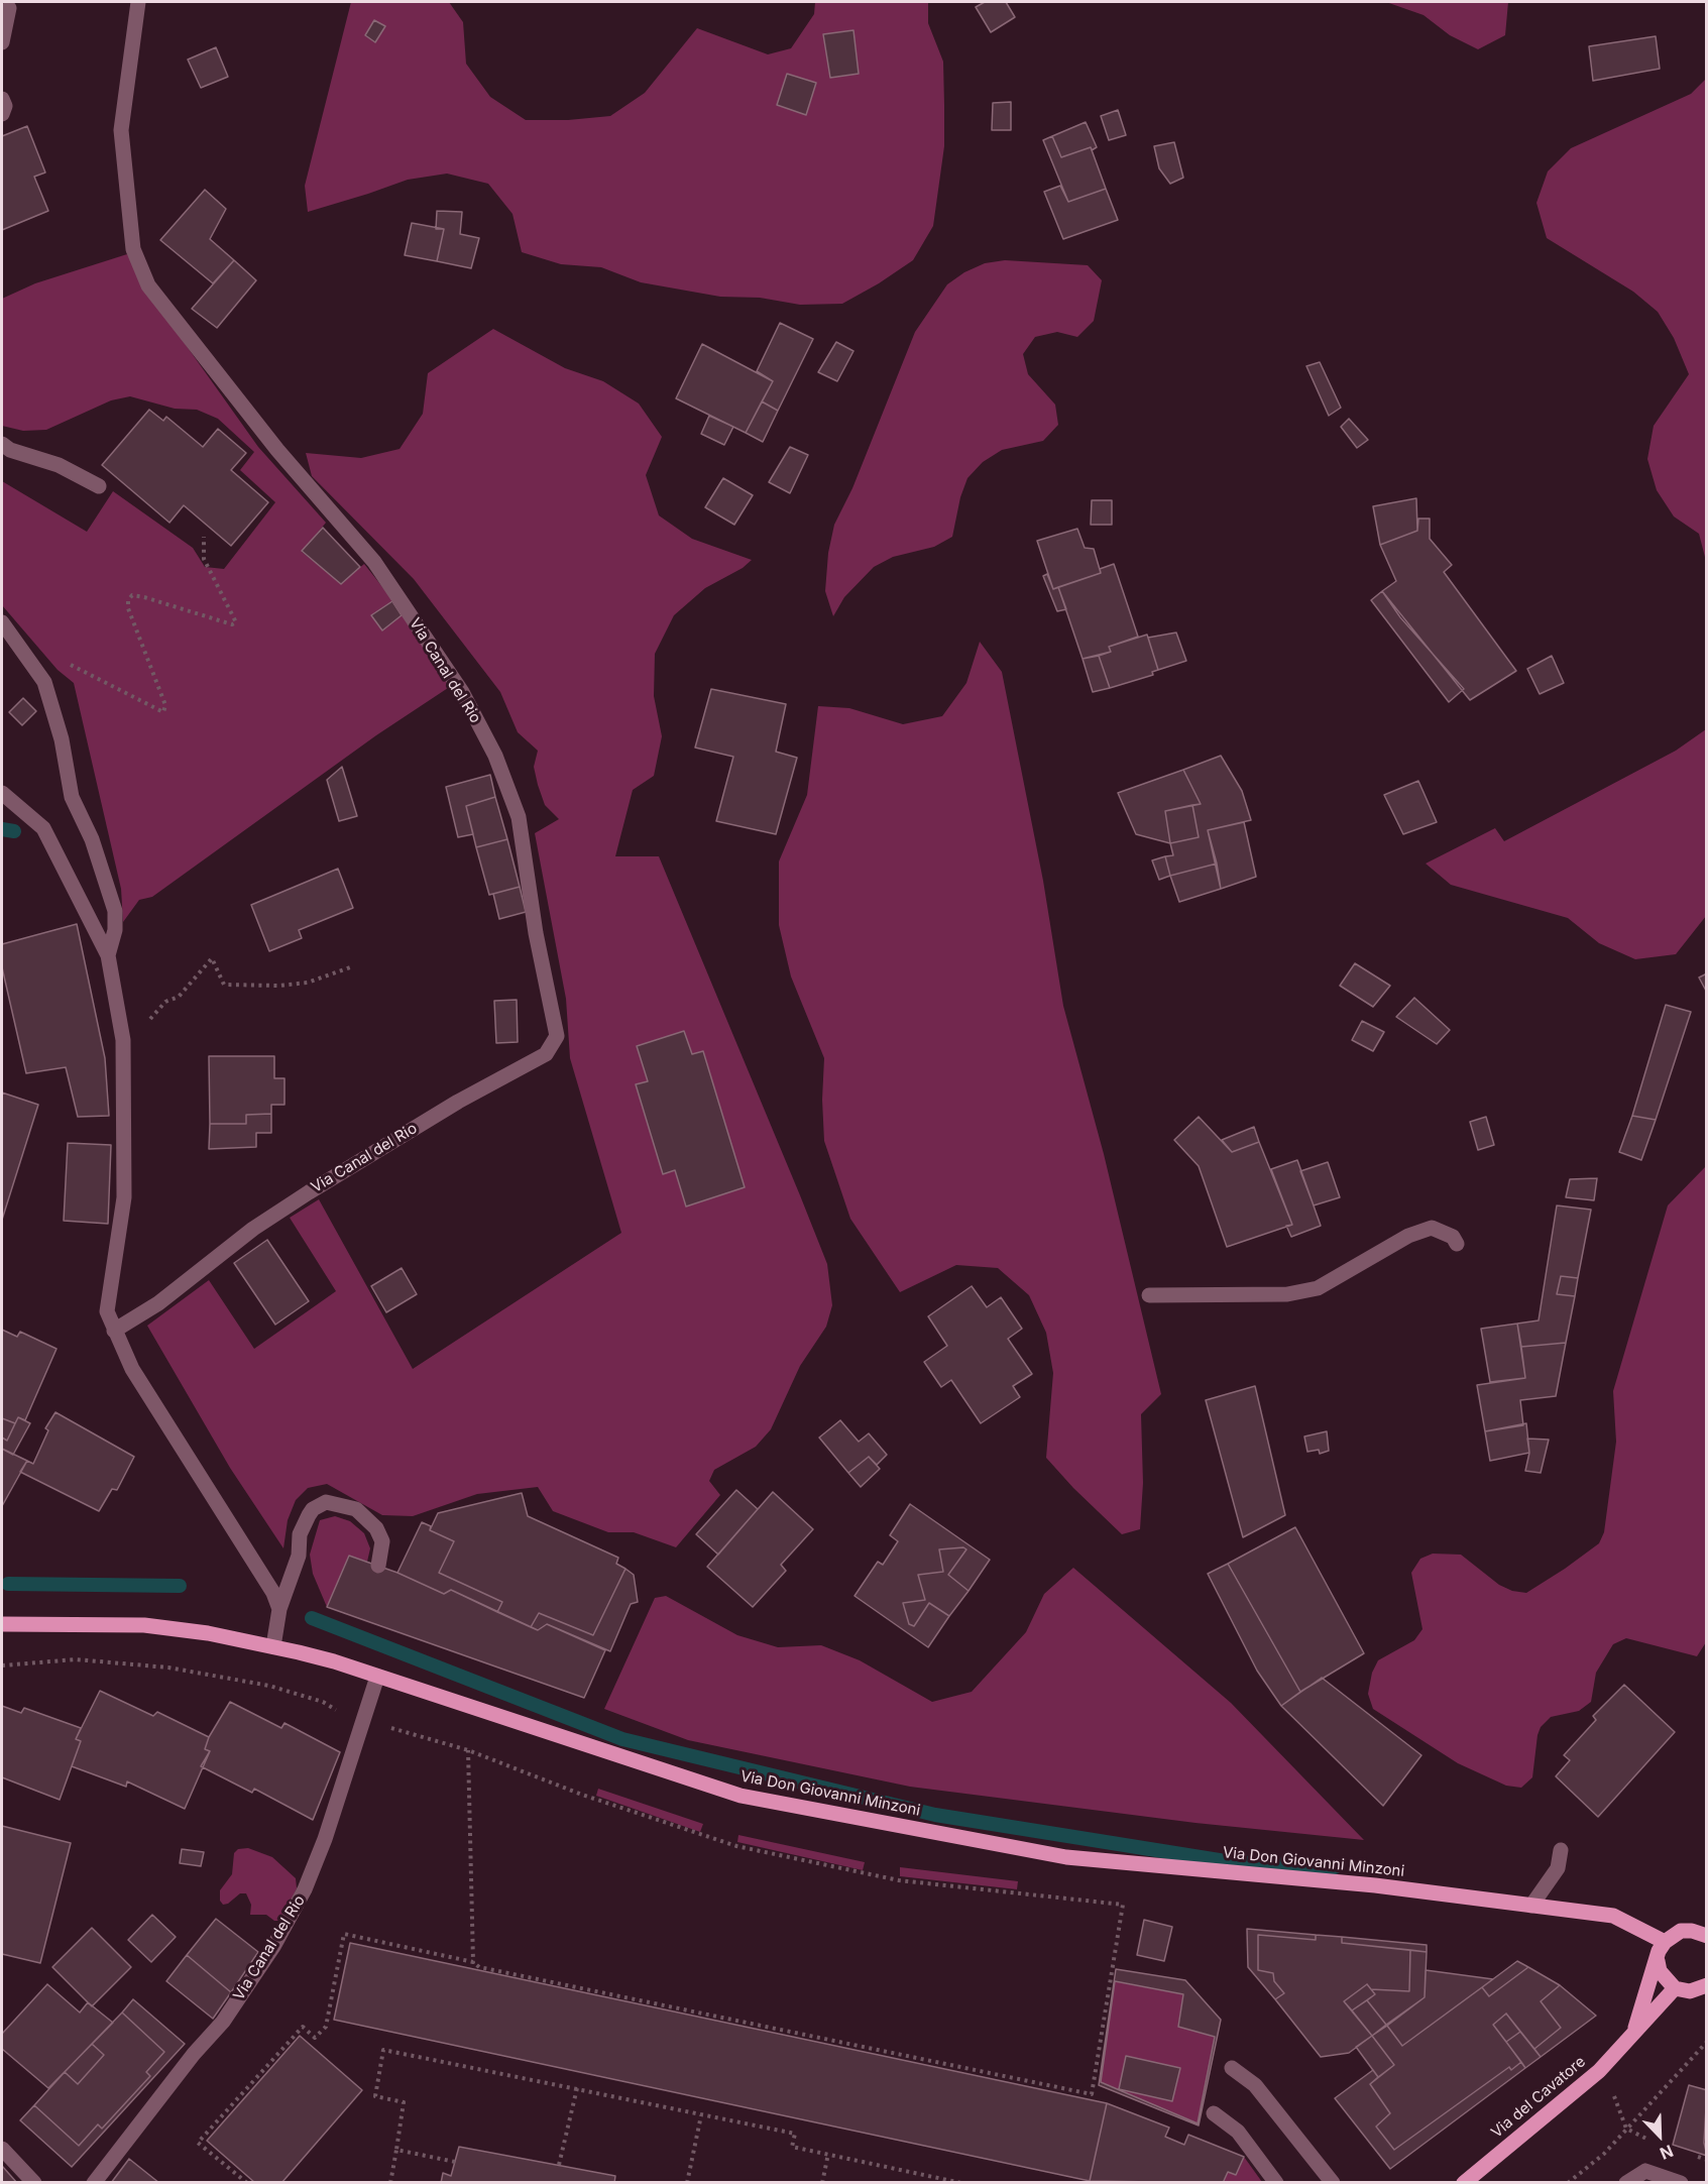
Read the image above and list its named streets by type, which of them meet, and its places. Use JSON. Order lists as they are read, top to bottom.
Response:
{
  "streets": {
    "main road": ["Via Don Giovanni Minzoni", "Via del Cavatore"],
    "street": ["Via Canal del Rio"]
  },
  "crossings": [
    ["Via Canal del Rio", "Via Don Giovanni Minzoni"],
    ["Via Don Giovanni Minzoni", "Via del Cavatore"]
  ],
  "north": "bottom right"
}
